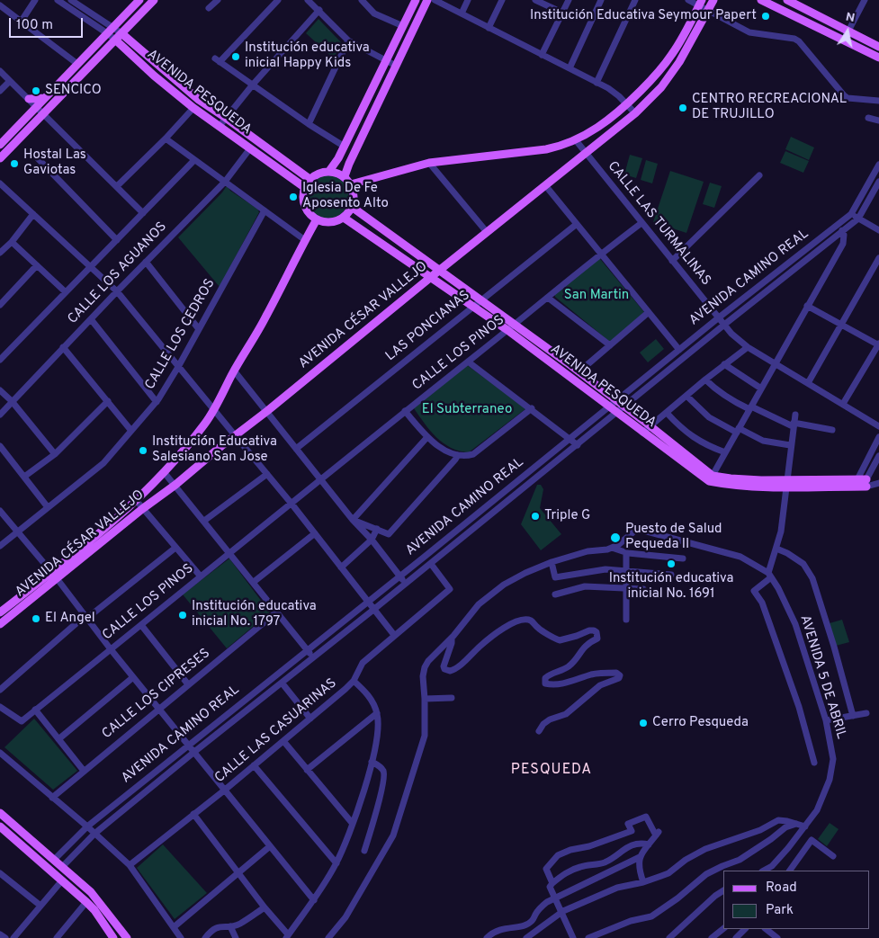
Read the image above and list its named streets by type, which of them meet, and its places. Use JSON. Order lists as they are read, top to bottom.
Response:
{
  "streets": {
    "main road": ["AVENIDA PESQUEDA", "AVENIDA CÉSAR VALLEJO"],
    "street": [
      "CALLE LAS TURMALINAS",
      "CALLE LOS AGUANOS",
      "AVENIDA CAMINO REAL",
      "LAS PONCIANAS",
      "CALLE LOS CEDROS",
      "CALLE LOS PINOS",
      "AVENIDA 5 DE ABRIL",
      "CALLE LOS CIPRESES",
      "CALLE LAS CASUARINAS"
    ]
  },
  "crossings": [
    ["AVENIDA PESQUEDA", "CALLE LOS AGUANOS"],
    ["AVENIDA PESQUEDA", "AVENIDA CAMINO REAL"],
    ["AVENIDA PESQUEDA", "AVENIDA CÉSAR VALLEJO"],
    ["AVENIDA PESQUEDA", "LAS PONCIANAS"],
    ["AVENIDA PESQUEDA", "CALLE LOS PINOS"],
    ["CALLE LAS TURMALINAS", "AVENIDA CAMINO REAL"],
    ["CALLE LAS TURMALINAS", "AVENIDA CÉSAR VALLEJO"],
    ["CALLE LAS TURMALINAS", "CALLE LOS PINOS"],
    ["AVENIDA CAMINO REAL", "CALLE LAS CASUARINAS"]
  ],
  "districts": ["PESQUEDA"],
  "parks": ["San Martin", "El Subterraneo"],
  "places": [
    "Institución Educativa Seymour Papert",
    "Institución educativa inicial Happy Kids",
    "SENCICO",
    "CENTRO RECREACIONAL DE TRUJILLO",
    "Hostal Las Gaviotas",
    "Iglesia De Fe Aposento Alto",
    "Institución Educativa Salesiano San Jose",
    "Triple G",
    "Puesto de Salud Pequeda II",
    "Institución educativa inicial No. 1691",
    "Institución educativa inicial No. 1797",
    "El Angel",
    "Cerro Pesqueda"
  ],
  "legend": ["Road", "Park"],
  "scale_bar": "100 m",
  "north": "top"
}
